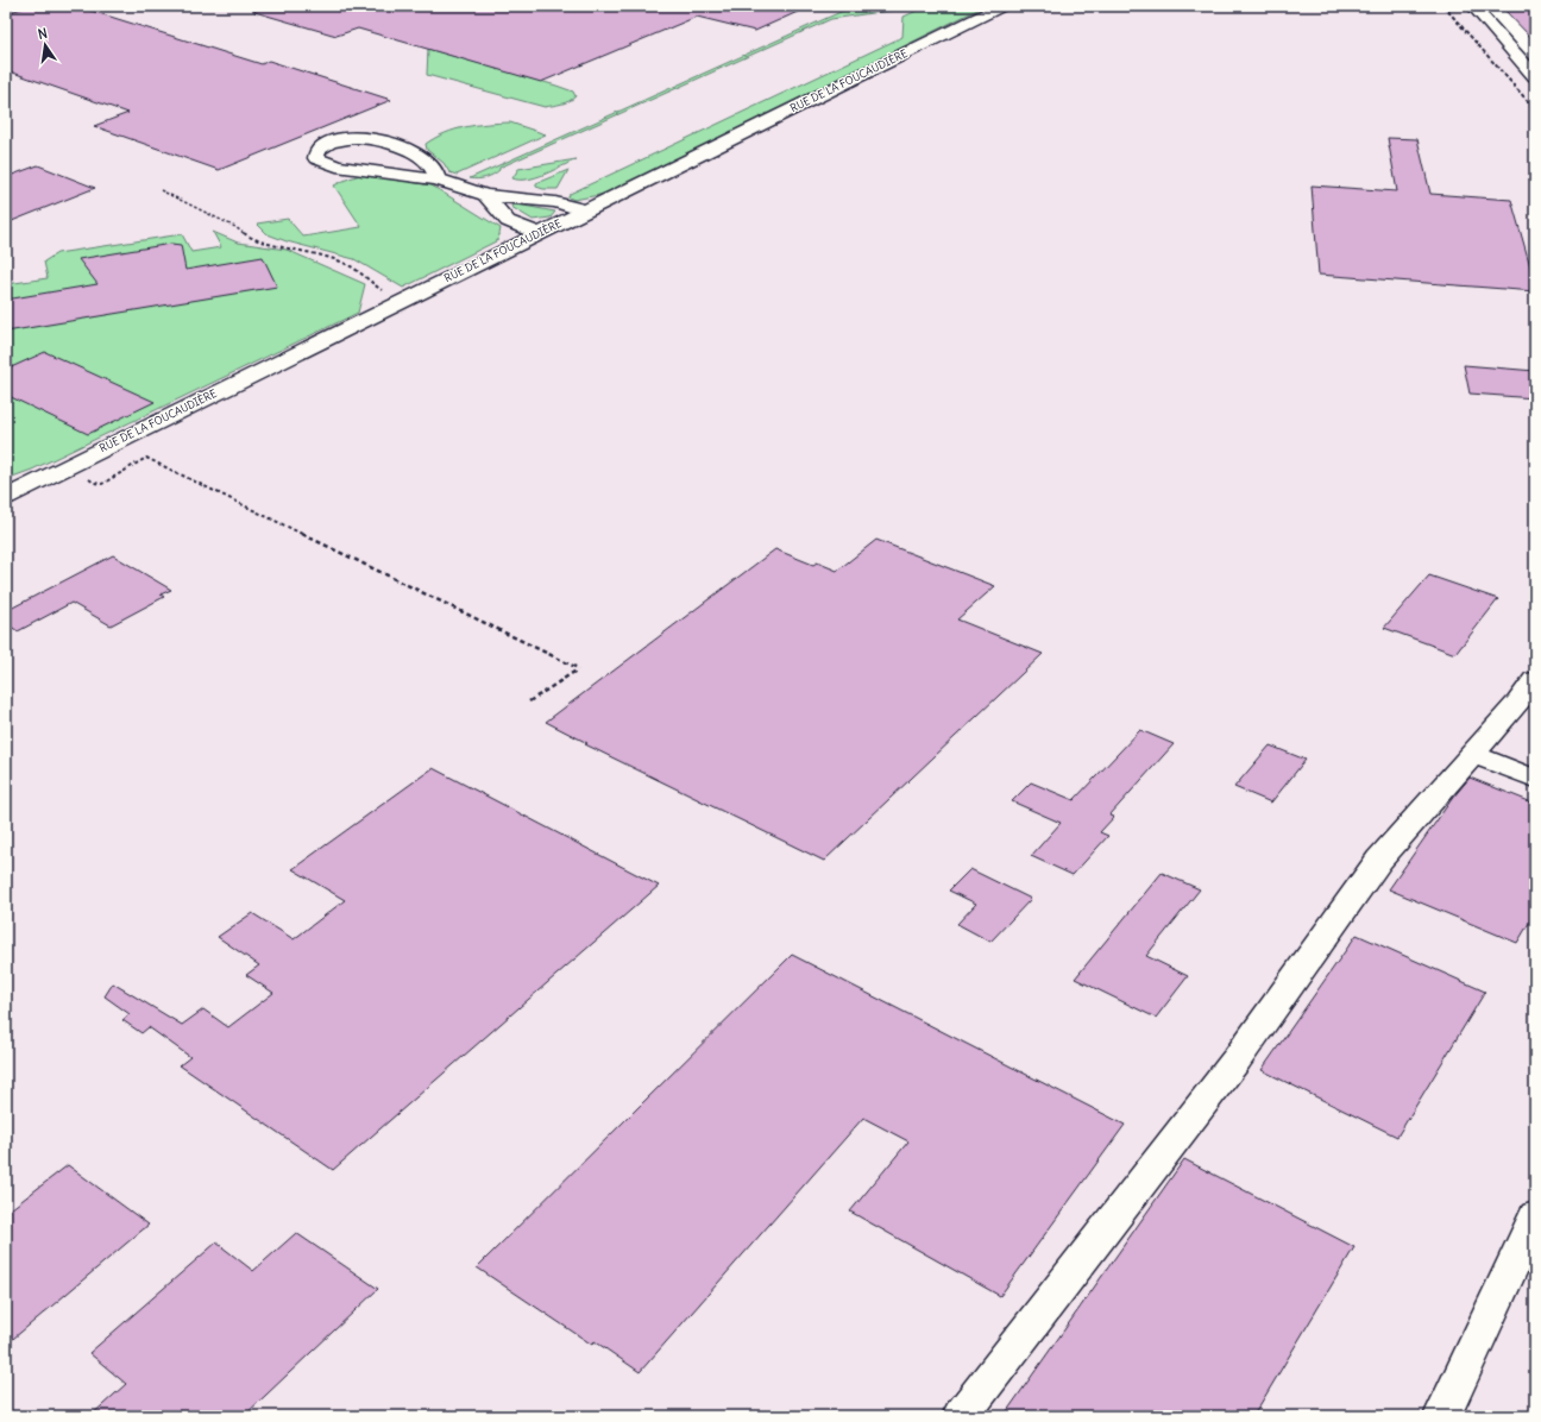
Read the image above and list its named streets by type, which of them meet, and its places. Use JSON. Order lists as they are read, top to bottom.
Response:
{
  "streets": {
    "street": ["RUE DE LA FOUCAUDIÈRE"]
  },
  "north": "top"
}
